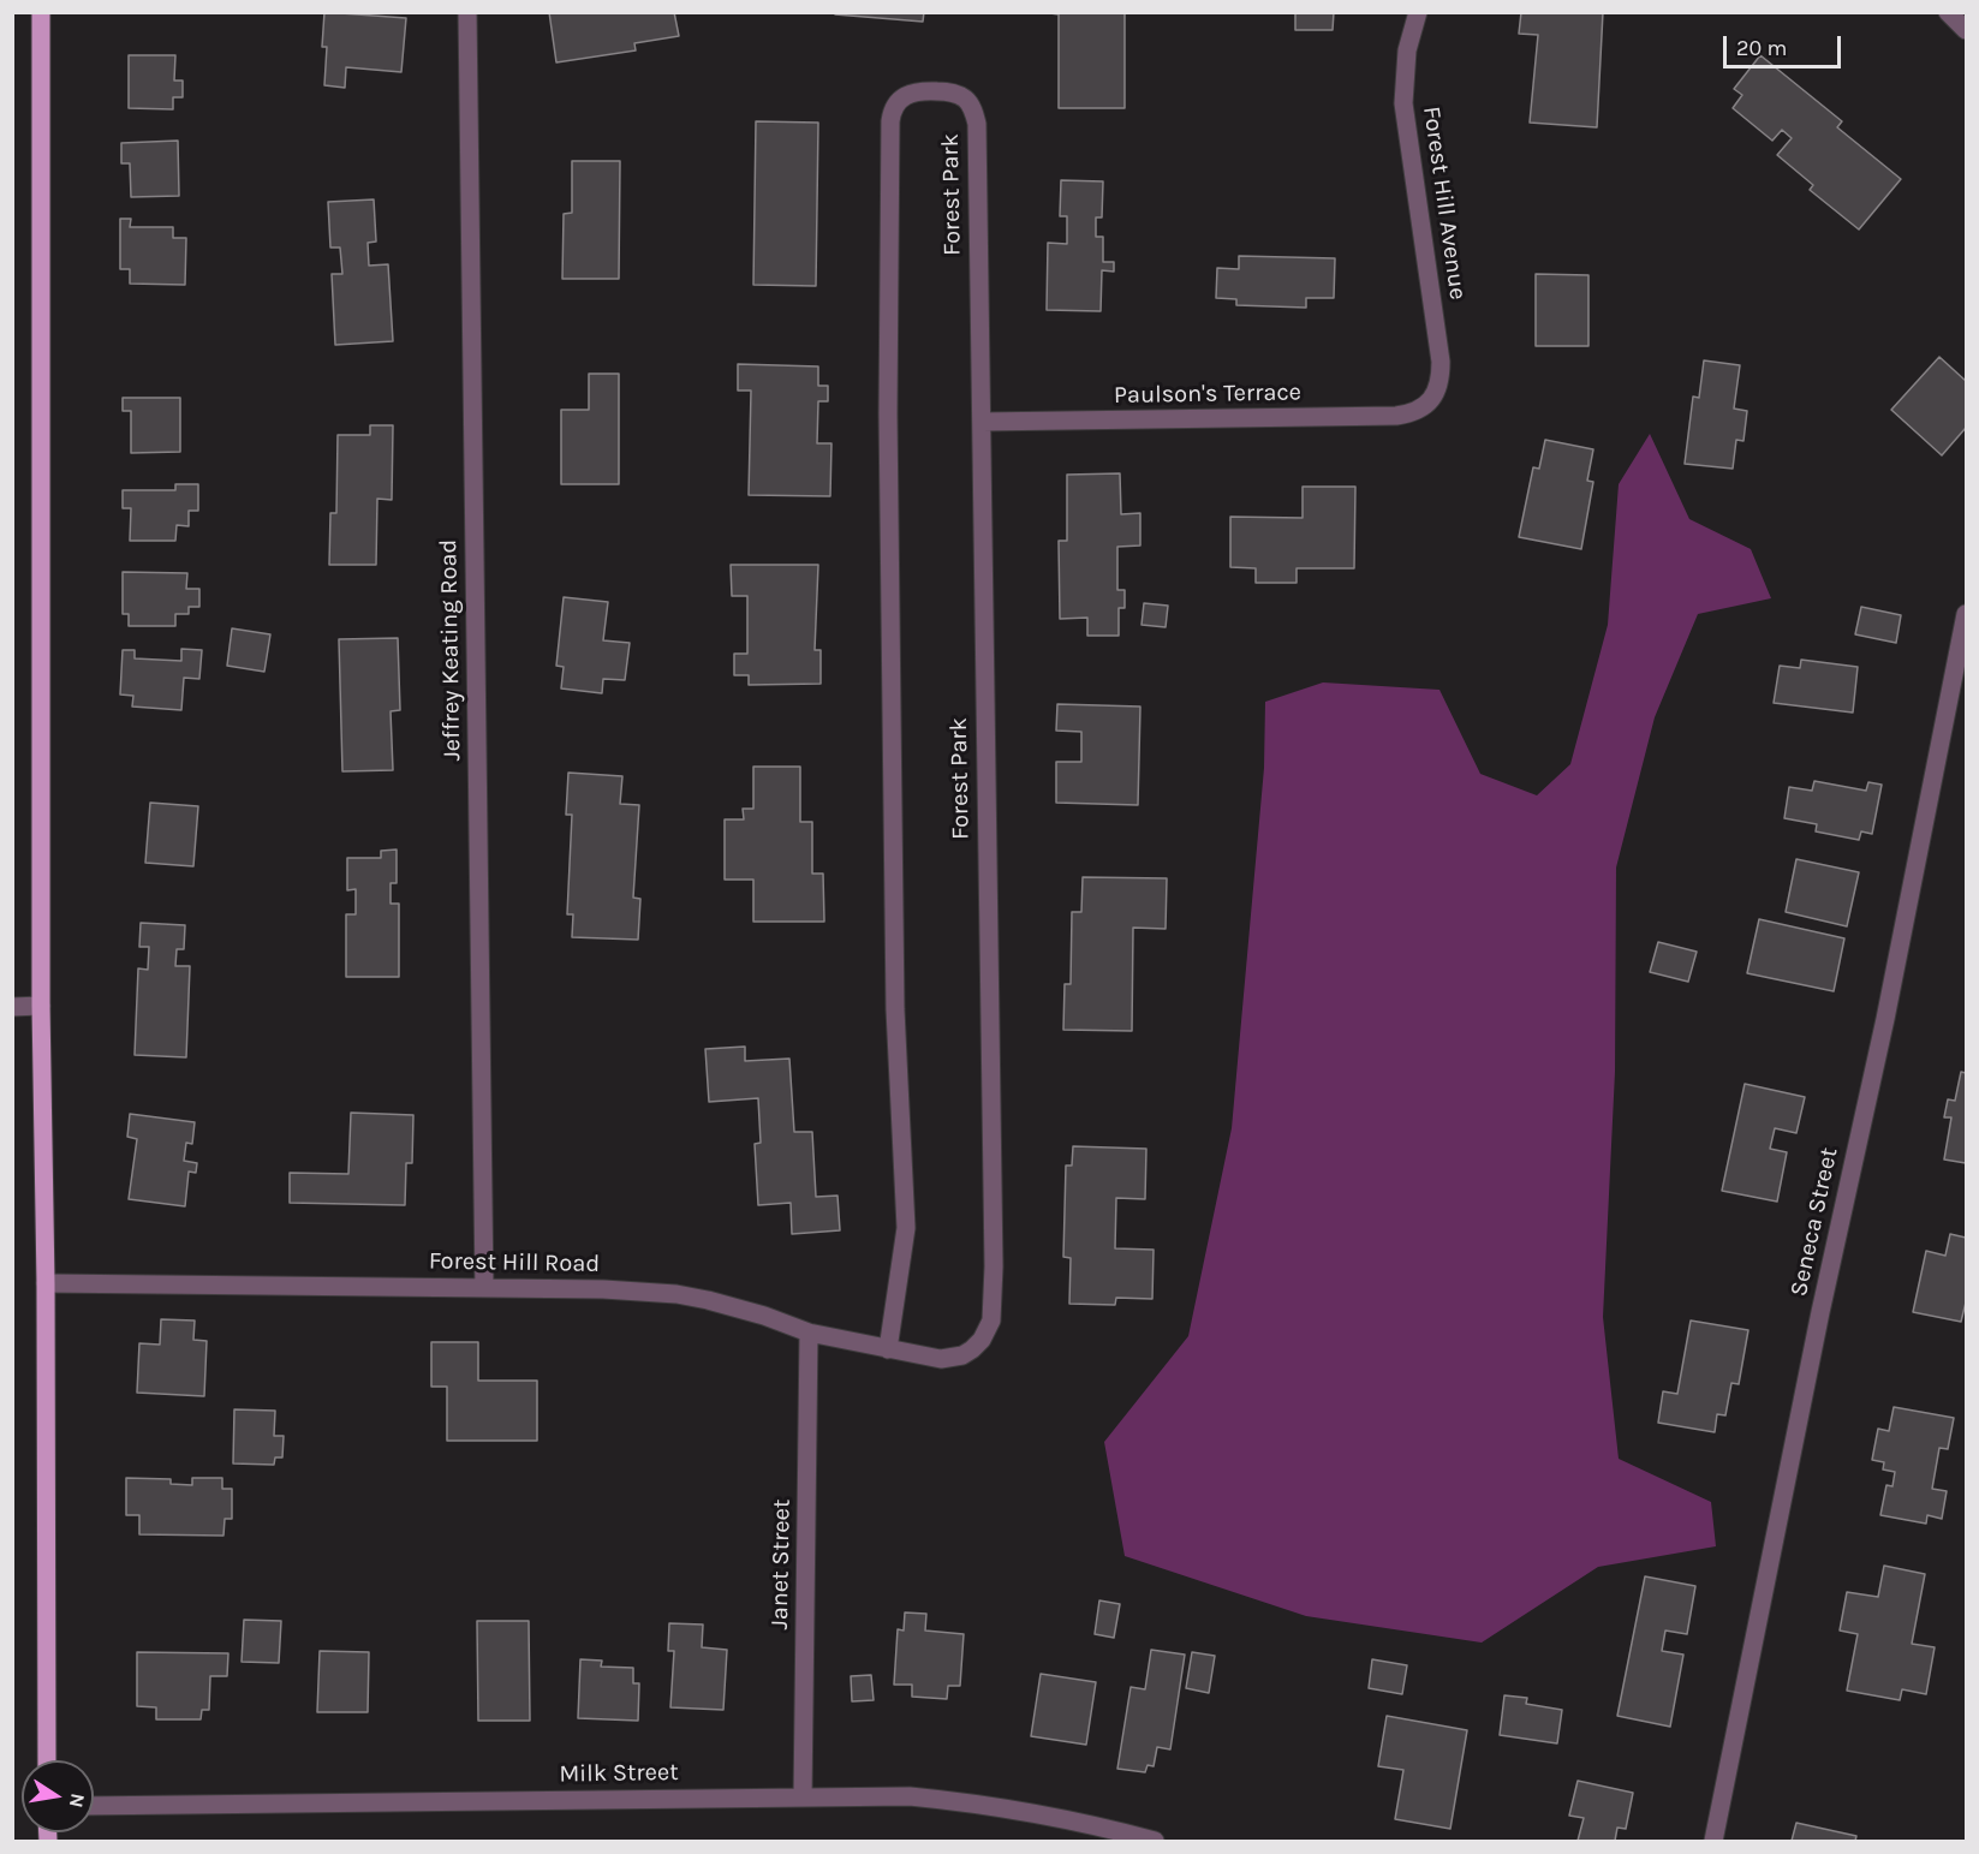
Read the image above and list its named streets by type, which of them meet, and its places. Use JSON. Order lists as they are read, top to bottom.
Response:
{
  "streets": {
    "street": [
      "Forest Park",
      "Forest Hill Avenue",
      "Paulson's Terrace",
      "Jeffrey Keating Road",
      "Seneca Street",
      "Forest Hill Road",
      "Janet Street",
      "Milk Street"
    ]
  },
  "crossings": [
    ["Forest Park", "Paulson's Terrace"],
    ["Forest Park", "Forest Hill Road"],
    ["Forest Hill Avenue", "Paulson's Terrace"],
    ["Jeffrey Keating Road", "Forest Hill Road"],
    ["Forest Hill Road", "Janet Street"],
    ["Janet Street", "Milk Street"]
  ],
  "scale_bar": "20 m",
  "north": "right"
}
